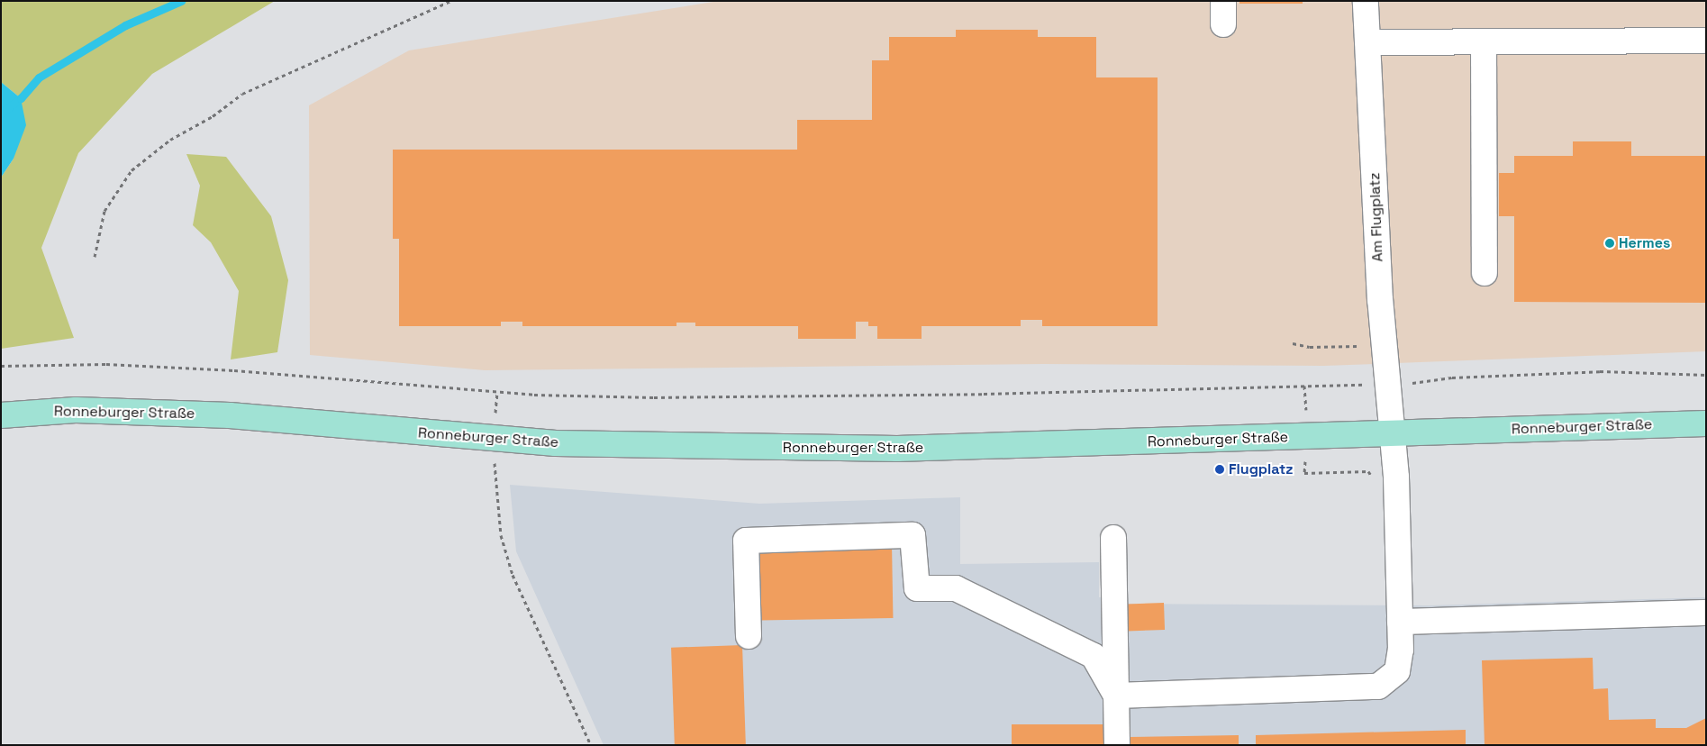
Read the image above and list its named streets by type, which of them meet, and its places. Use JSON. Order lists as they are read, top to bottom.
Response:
{
  "streets": {
    "main road": ["Ronneburger Straße"],
    "street": ["Am Flugplatz"]
  },
  "crossings": [
    ["Am Flugplatz", "Ronneburger Straße"]
  ],
  "places": ["Hermes", "Flugplatz"]
}
